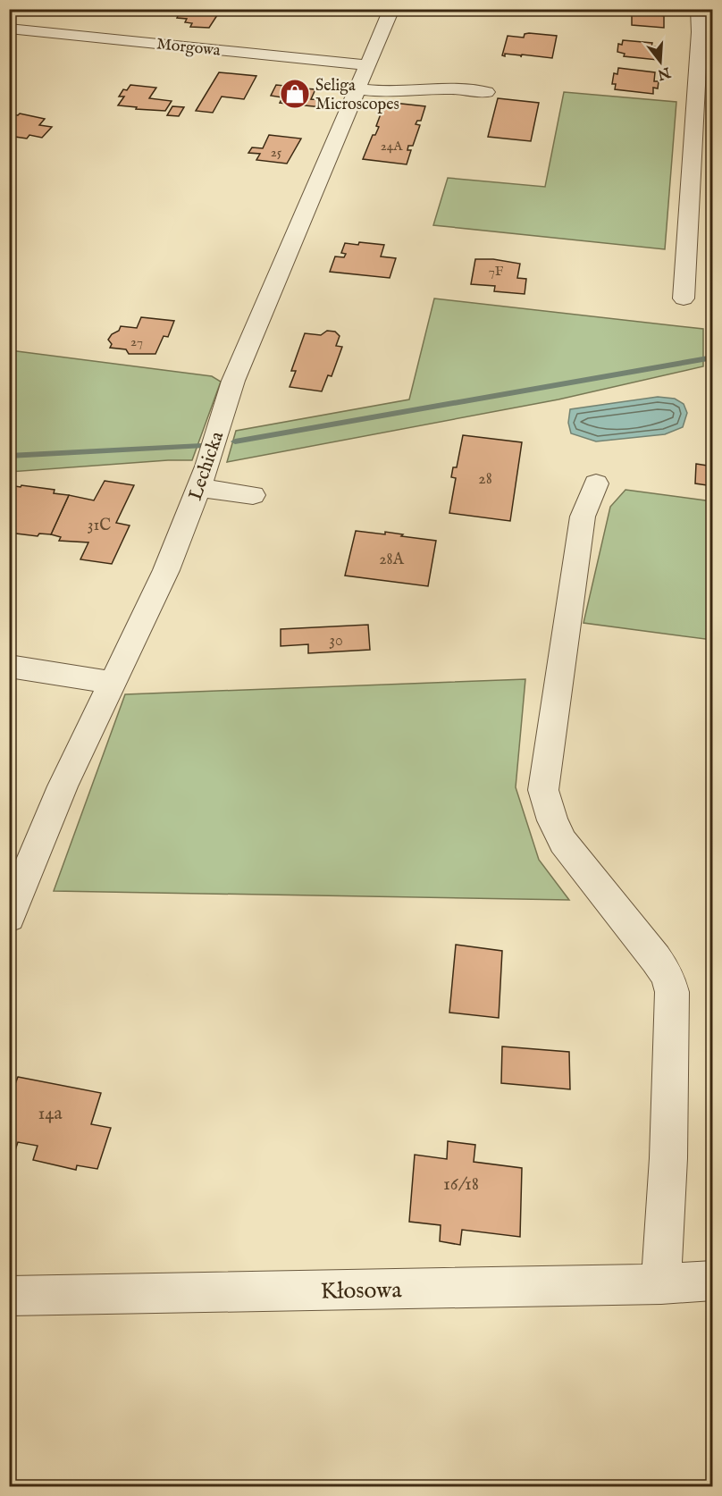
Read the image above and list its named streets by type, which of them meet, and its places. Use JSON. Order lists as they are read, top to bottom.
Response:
{
  "streets": {
    "street": ["Morgowa", "Lechicka", "Kłosowa"]
  },
  "crossings": [
    ["Morgowa", "Lechicka"]
  ],
  "places": {
    "shop": ["Seliga Microscopes"]
  },
  "house_numbers": [
    "24A",
    "25",
    "7F",
    "27",
    "28",
    "31C",
    "28A",
    "30",
    "14a",
    "16/18"
  ],
  "north": "bottom"
}
